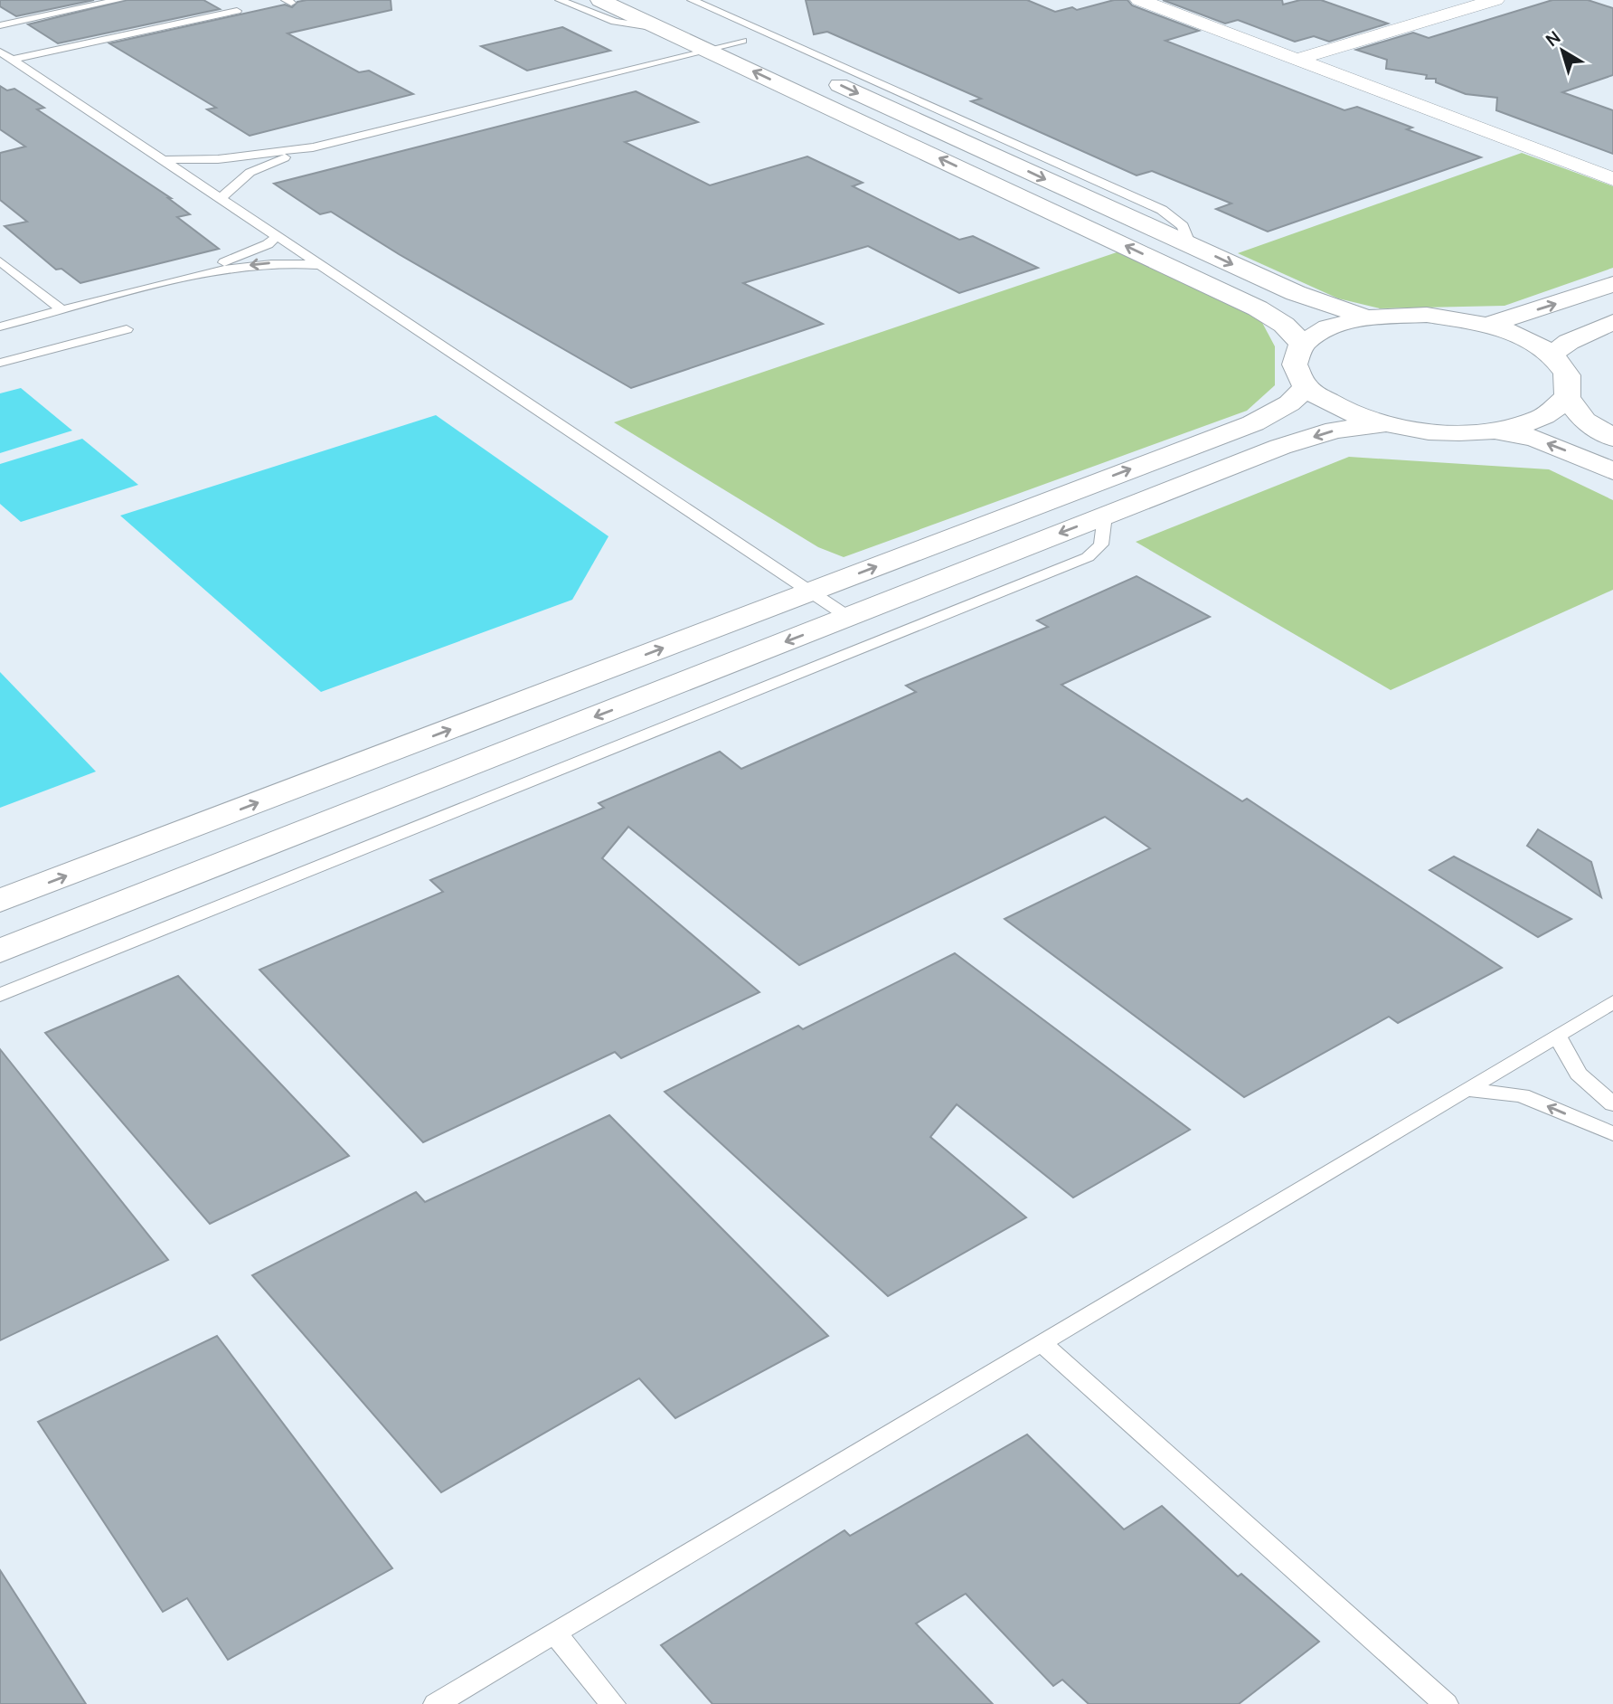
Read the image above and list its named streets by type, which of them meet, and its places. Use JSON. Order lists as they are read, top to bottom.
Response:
{
  "north": "top left"
}
